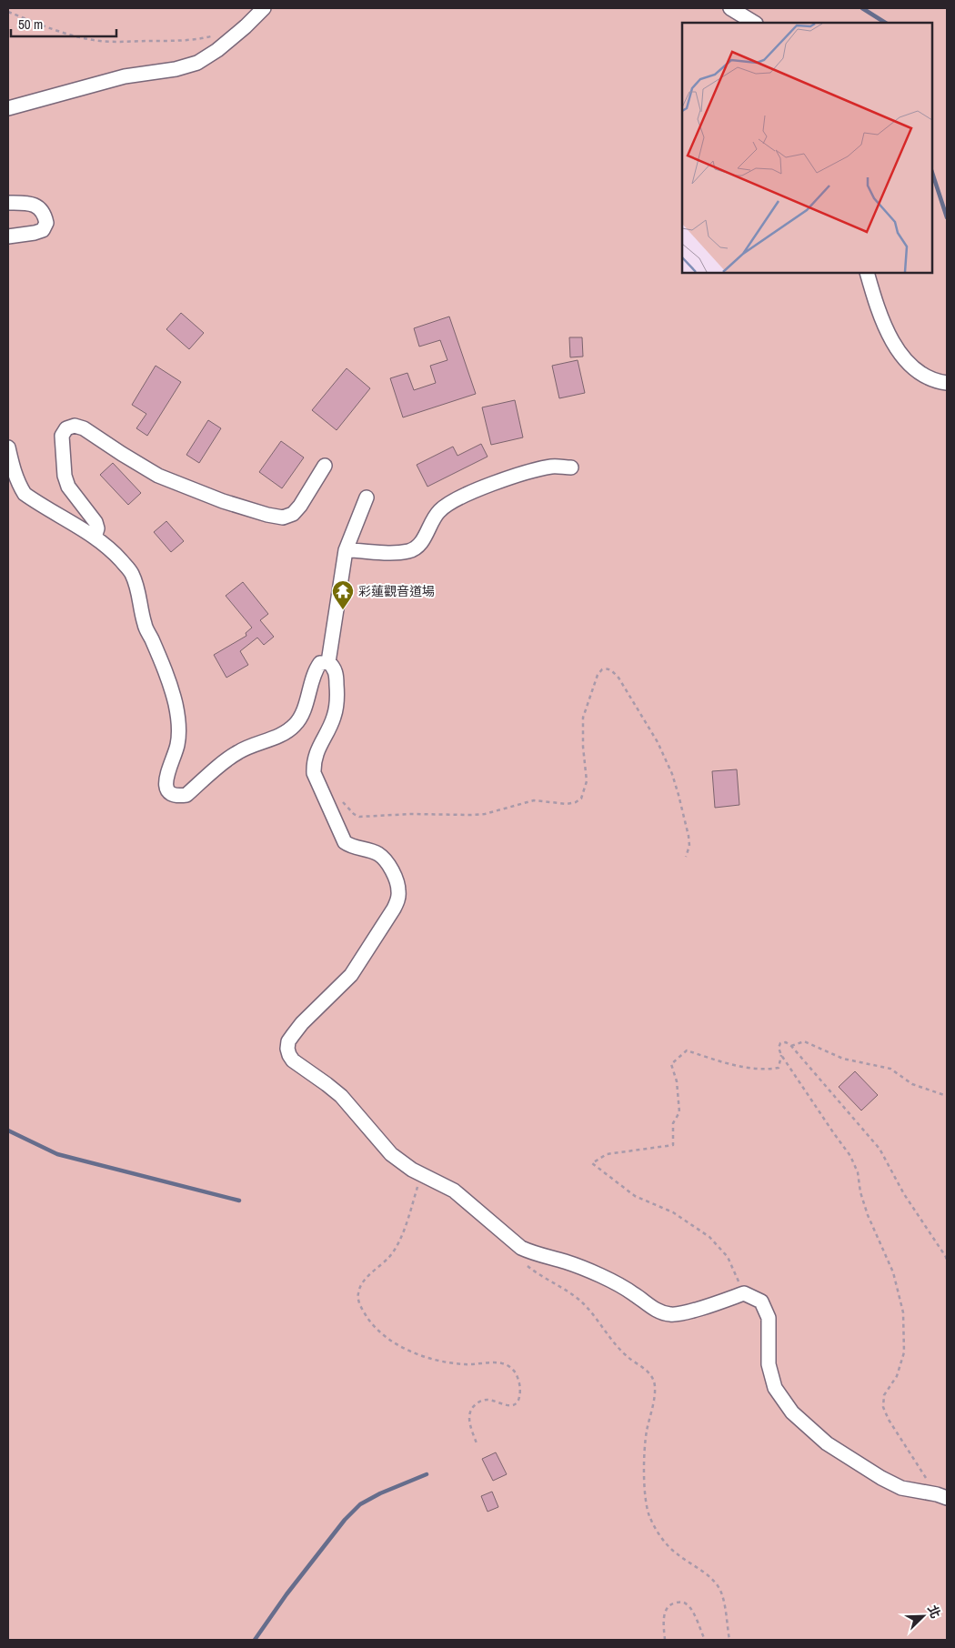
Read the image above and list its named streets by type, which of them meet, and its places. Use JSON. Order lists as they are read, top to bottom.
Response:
{
  "places": {
    "temple": ["彩蓮觀音道場"]
  },
  "scale_bar": "50 m",
  "north": "top right"
}
